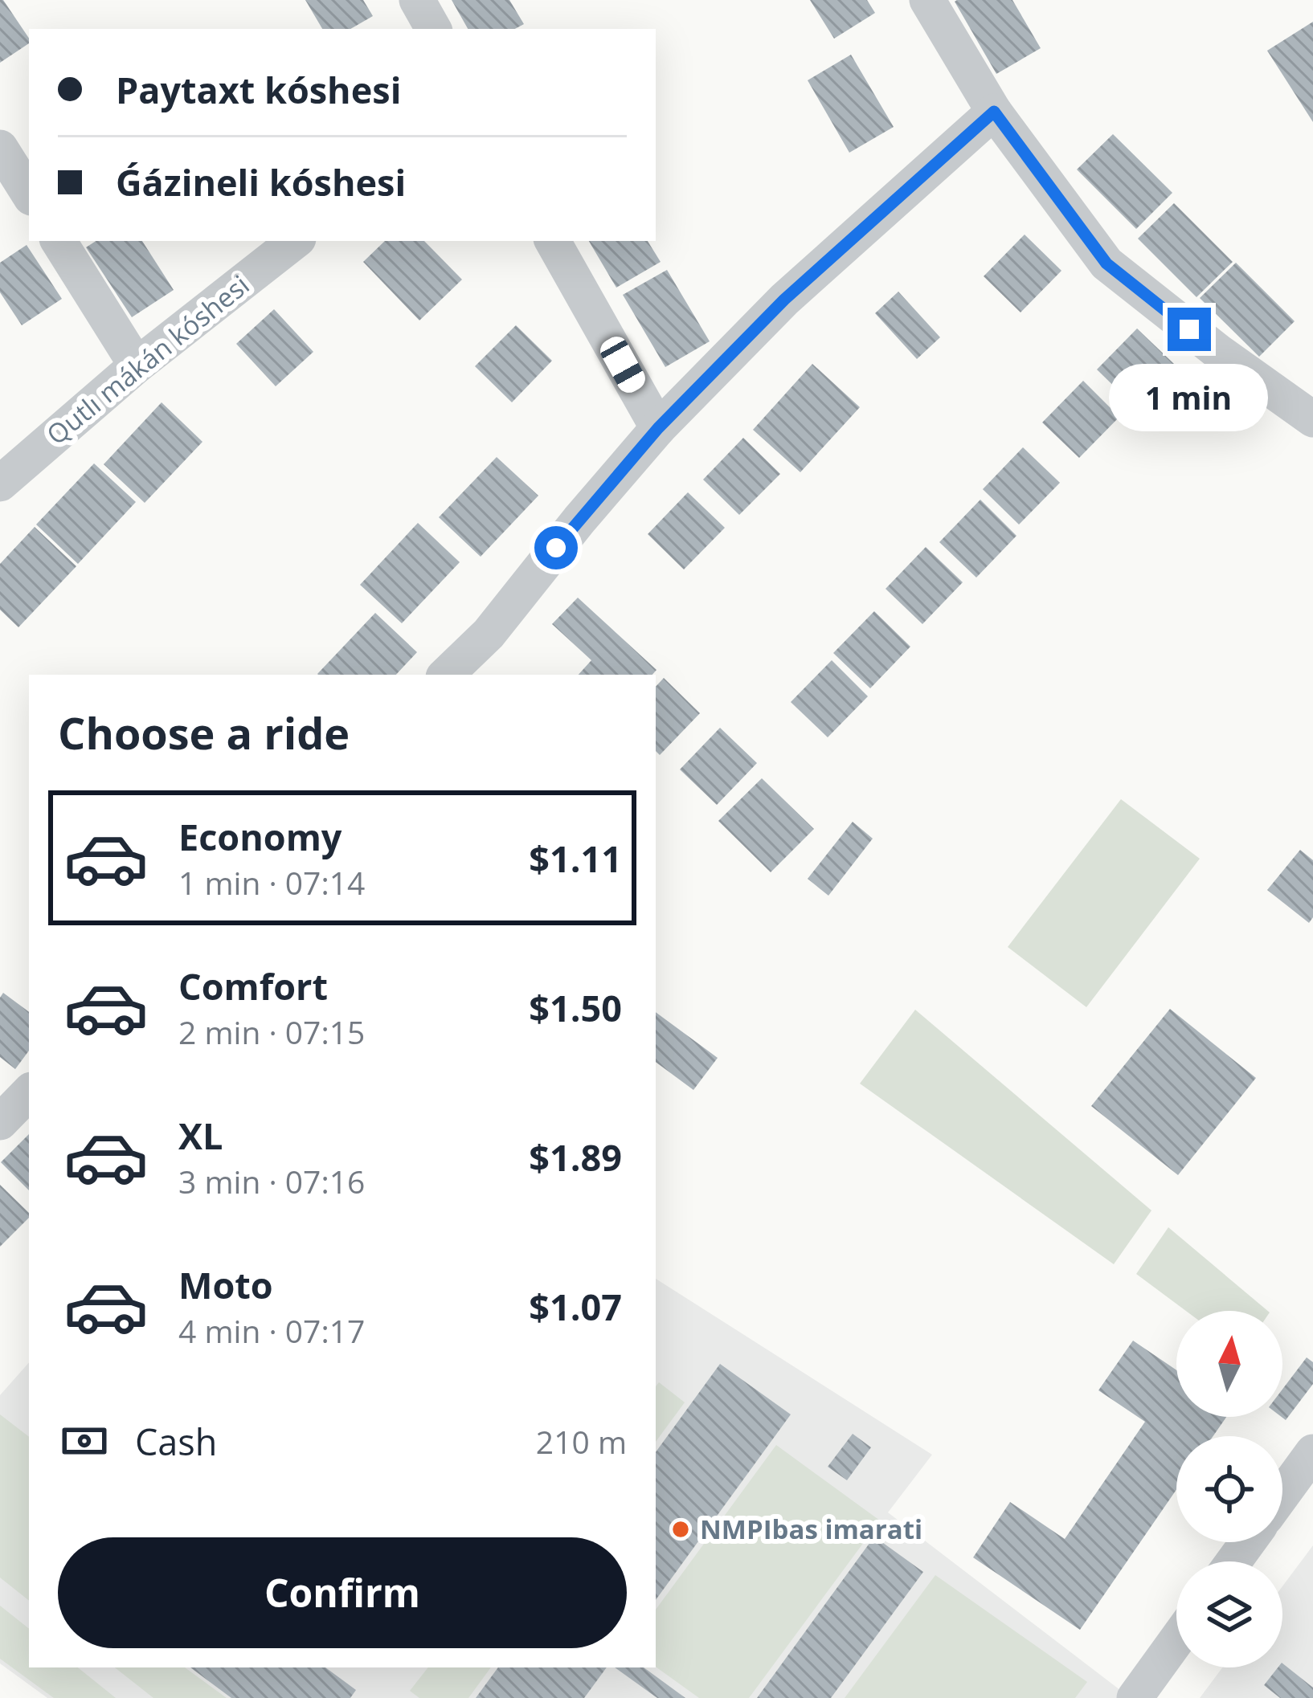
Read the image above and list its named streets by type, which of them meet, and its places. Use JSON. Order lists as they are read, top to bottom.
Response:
{
  "streets": {
    "street": ["Qutlı mákán kóshesi"]
  },
  "places": ["NMPIbas imarati"],
  "north": "top",
  "page": {
    "banner": ["Paytaxt kóshesi", "Ǵázineli kóshesi"],
    "bubble": "1 min",
    "heading": "Choose a ride",
    "list": [
      {
        "name": "Economy",
        "note": "1 min · 07:14",
        "value": "$1.11"
      },
      {
        "name": "Comfort",
        "note": "2 min · 07:15",
        "value": "$1.50"
      },
      {
        "name": "XL",
        "note": "3 min · 07:16",
        "value": "$1.89"
      },
      {
        "name": "Moto",
        "note": "4 min · 07:17",
        "value": "$1.07"
      }
    ],
    "pay": ["Cash", "210 m"],
    "buttons": "Confirm"
  }
}
